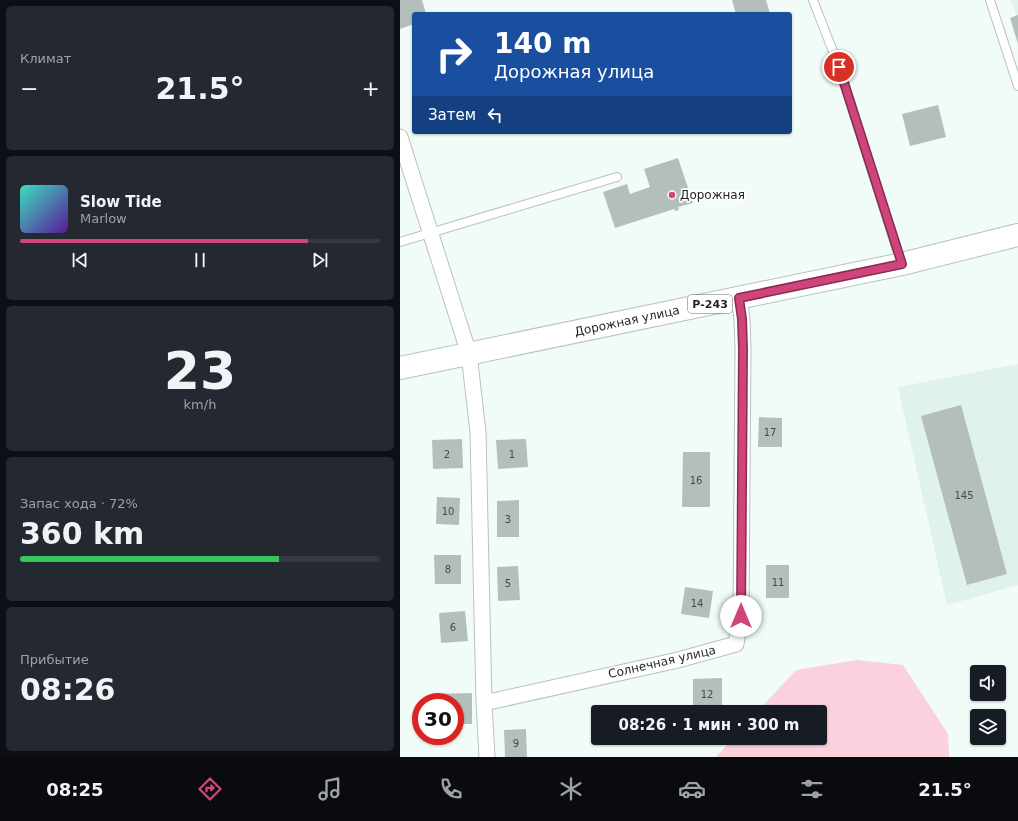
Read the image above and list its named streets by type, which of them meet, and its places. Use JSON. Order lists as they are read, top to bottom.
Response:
{
  "streets": {
    "highway": ["Р-243", "Дорожная улица"],
    "street": ["Солнечная улица"]
  },
  "crossings": [
    ["Дорожная улица", "Солнечная улица"]
  ],
  "places": ["Дорожная"],
  "house_numbers": [
    "17",
    "2",
    "1",
    "16",
    "145",
    "10",
    "3",
    "8",
    "11",
    "5",
    "14",
    "6",
    "12",
    "9"
  ],
  "page": {
    "tile": [
      "Климат",
      ["23", "km/h"],
      ["Запас хода · 72%", "360 km"],
      ["Прибытие", "08:26"]
    ],
    "turn": ["140 m", "Дорожная улица"],
    "heat": ["−", "21.5°", "+"],
    "then": "Затем",
    "song": ["Slow Tide", "Marlow"],
    "limit": "30",
    "trip": "08:26 · 1 мин · 300 m",
    "tabs": ["08:25", "21.5°"]
  }
}
